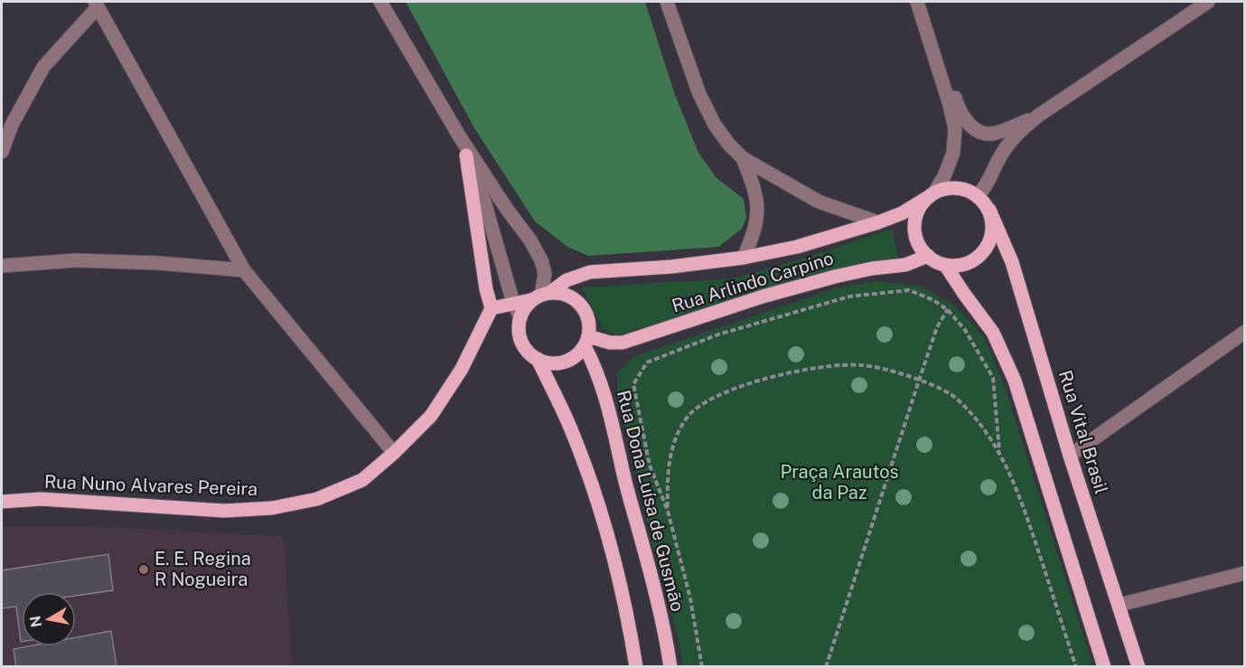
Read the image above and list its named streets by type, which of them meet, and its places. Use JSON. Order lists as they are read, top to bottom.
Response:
{
  "streets": {
    "main road": [
      "Rua Arlindo Carpino",
      "Rua Vital Brasil",
      "Rua Nuno Alvares Pereira",
      "Rua Dona Luísa de Gusmão"
    ]
  },
  "crossings": [
    ["Rua Arlindo Carpino", "Rua Vital Brasil"],
    ["Rua Arlindo Carpino", "Rua Dona Luísa de Gusmão"]
  ],
  "parks": ["Praça Arautos da Paz"],
  "places": ["E. E. Regina R Nogueira"],
  "north": "left"
}
